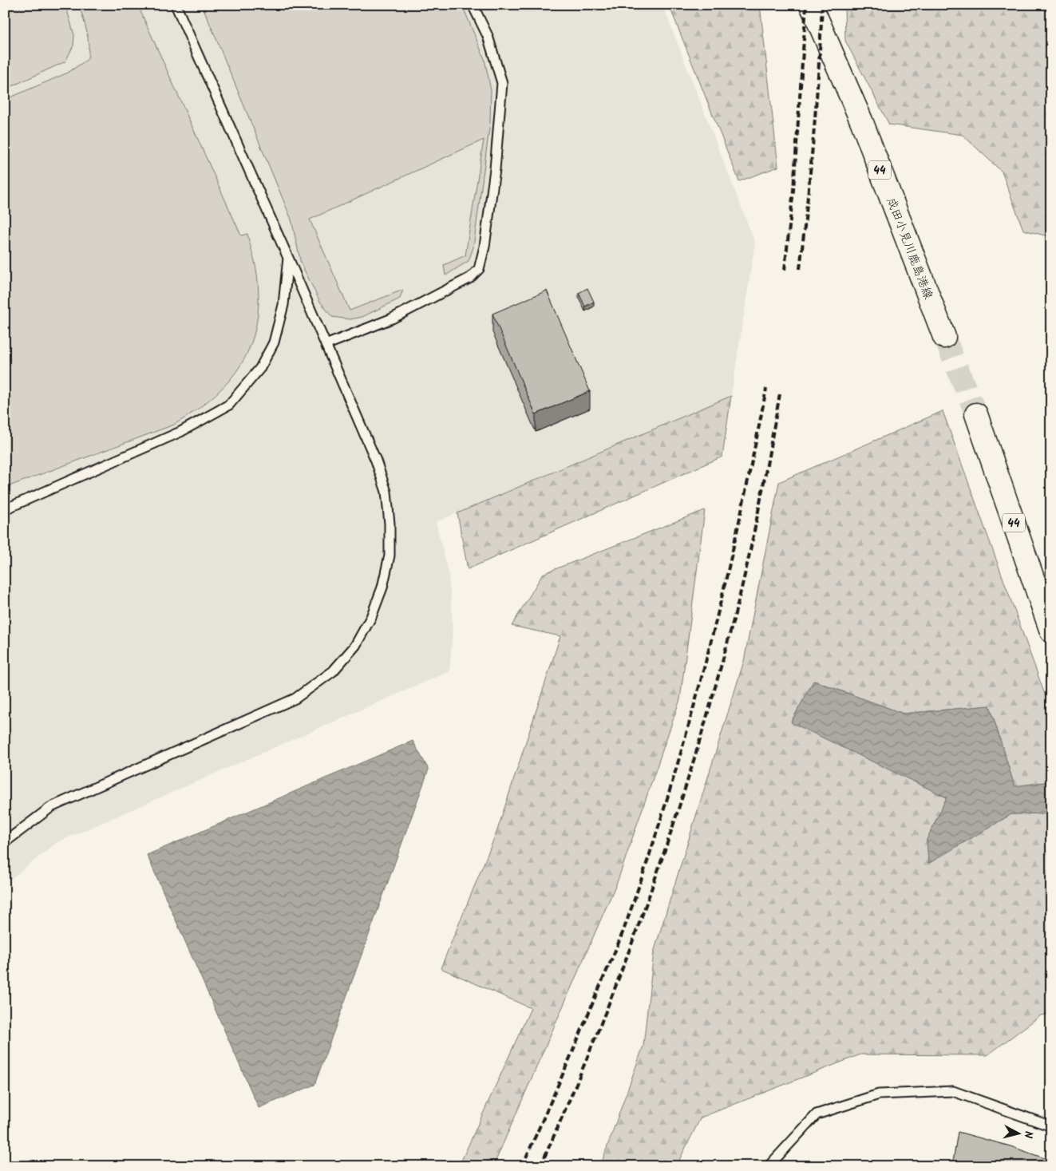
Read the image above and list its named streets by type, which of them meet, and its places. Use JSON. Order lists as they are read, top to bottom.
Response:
{
  "streets": {
    "main road": ["44", "成田小見川鹿島港線"]
  },
  "north": "right"
}
